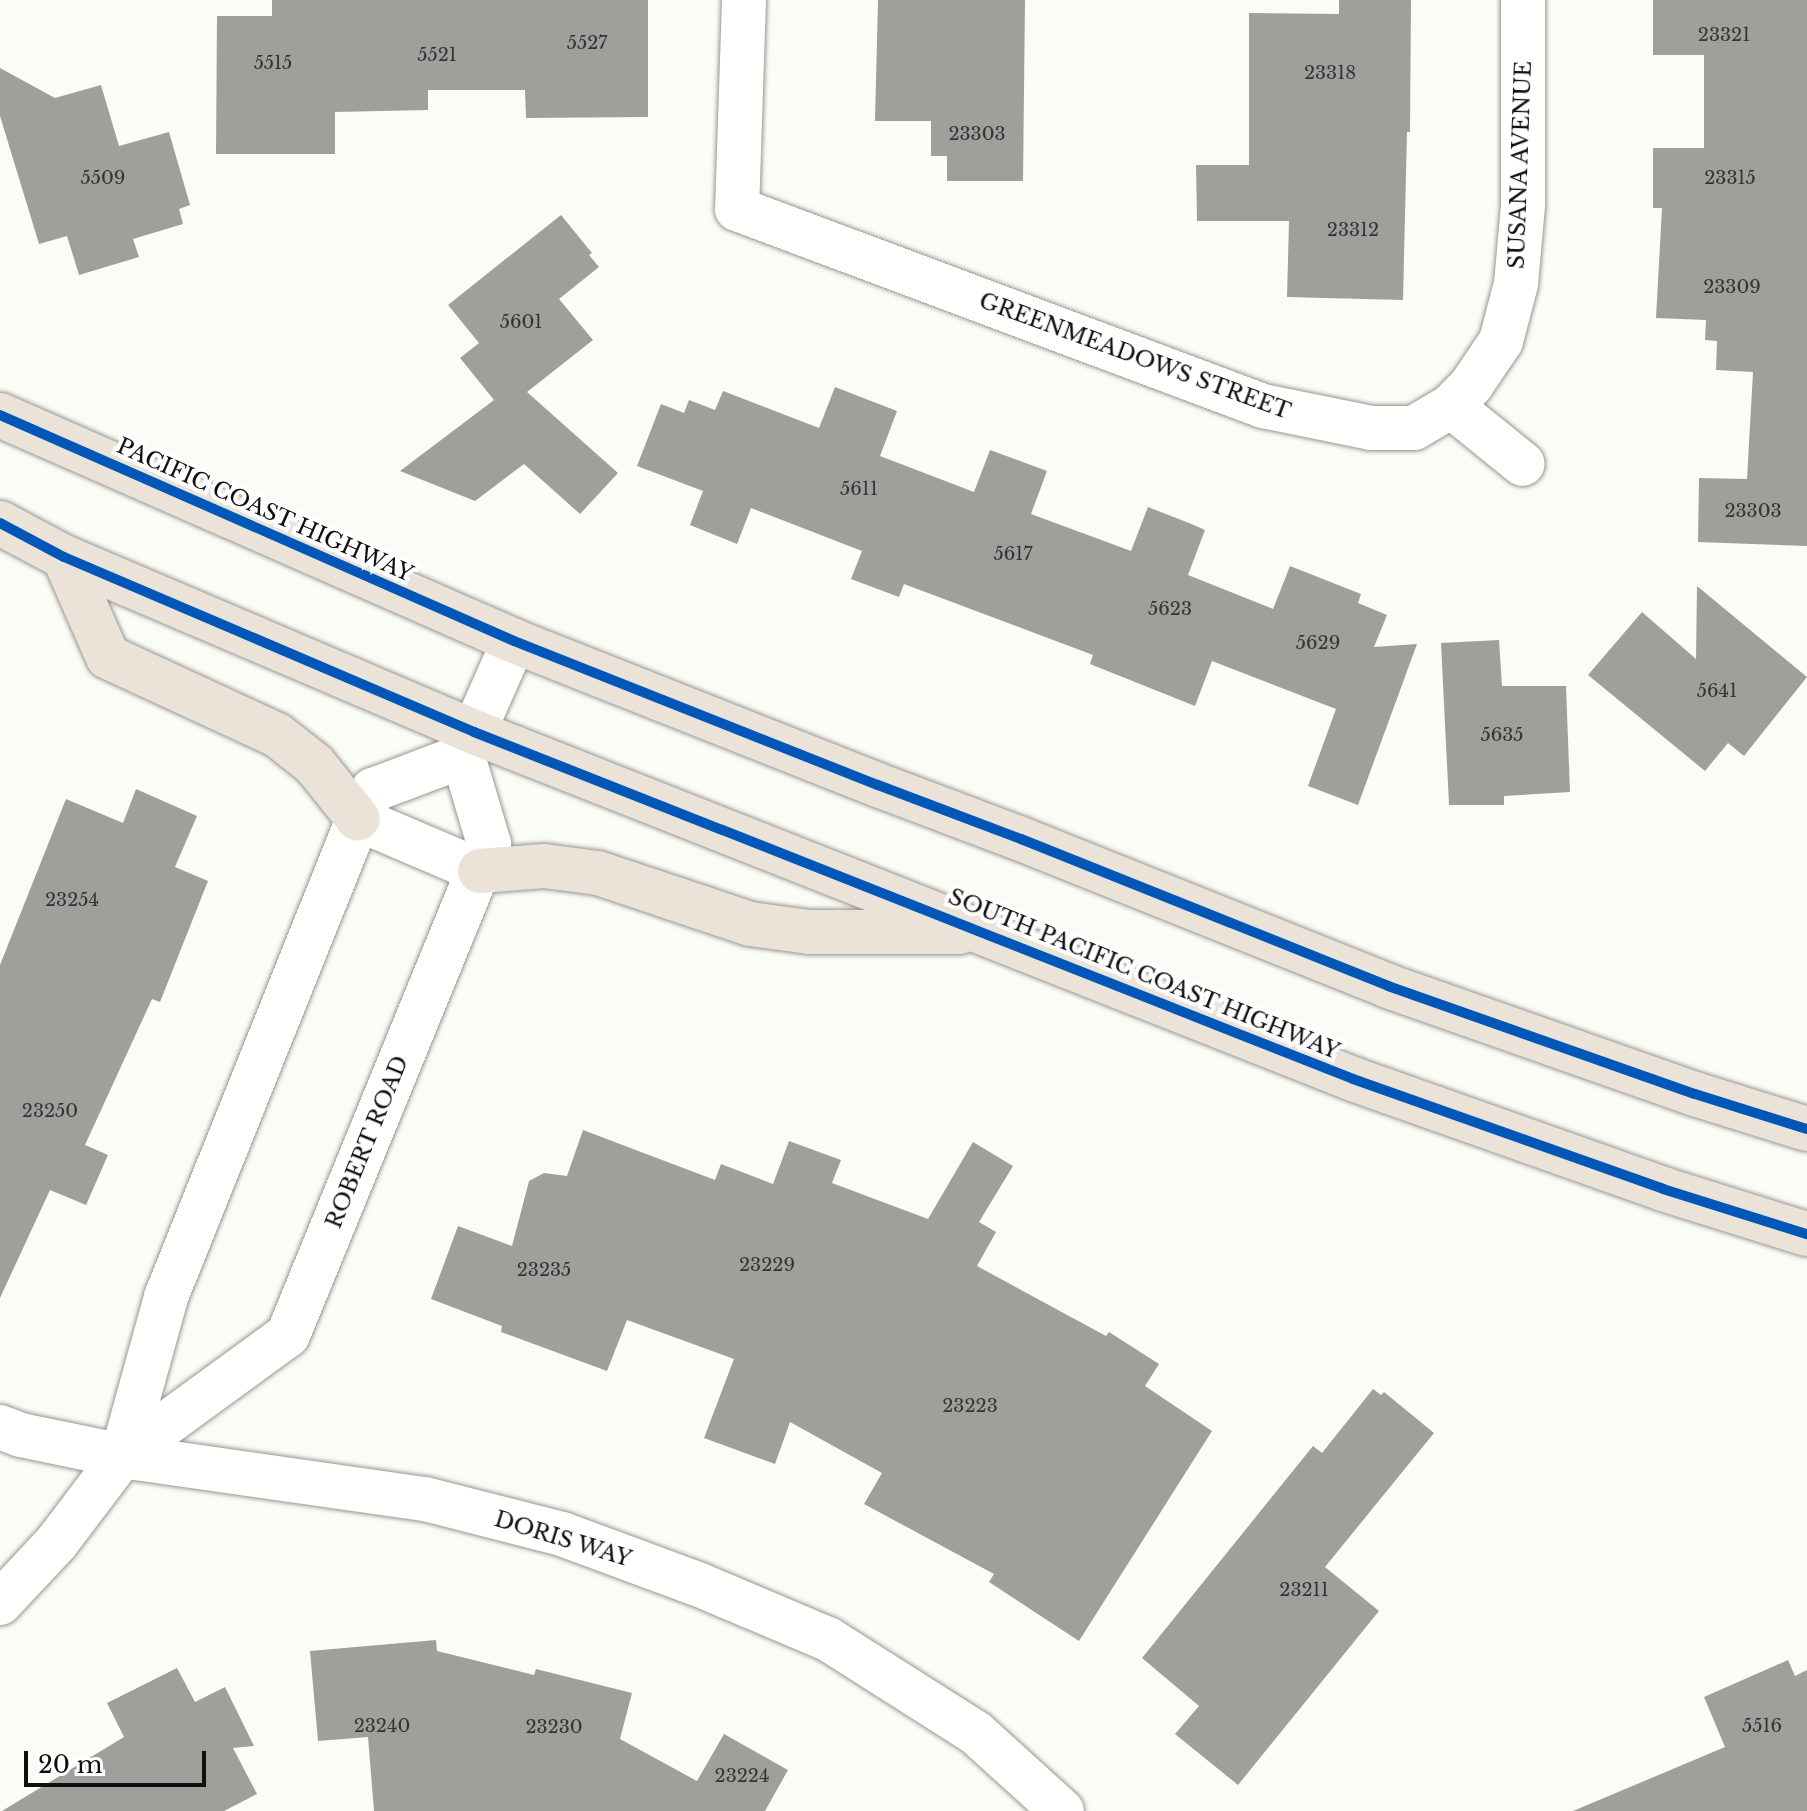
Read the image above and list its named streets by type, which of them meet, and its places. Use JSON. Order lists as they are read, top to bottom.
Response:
{
  "streets": {
    "highway": ["PACIFIC COAST HIGHWAY", "SOUTH PACIFIC COAST HIGHWAY"],
    "street": [
      "SUSANA AVENUE",
      "GREENMEADOWS STREET",
      "ROBERT ROAD",
      "DORIS WAY"
    ]
  },
  "crossings": [
    ["SUSANA AVENUE", "GREENMEADOWS STREET"],
    ["SOUTH PACIFIC COAST HIGHWAY", "ROBERT ROAD"],
    ["ROBERT ROAD", "DORIS WAY"]
  ],
  "house_numbers": [
    "23321",
    "5527",
    "5521",
    "5515",
    "23318",
    "23303",
    "5509",
    "23315",
    "23312",
    "23309",
    "5601",
    "5611",
    "23303",
    "5617",
    "5623",
    "5629",
    "5641",
    "5635",
    "23254",
    "23250",
    "23229",
    "23235",
    "23223",
    "23211",
    "23240",
    "5516",
    "23230",
    "23224"
  ],
  "scale_bar": "20 m"
}
